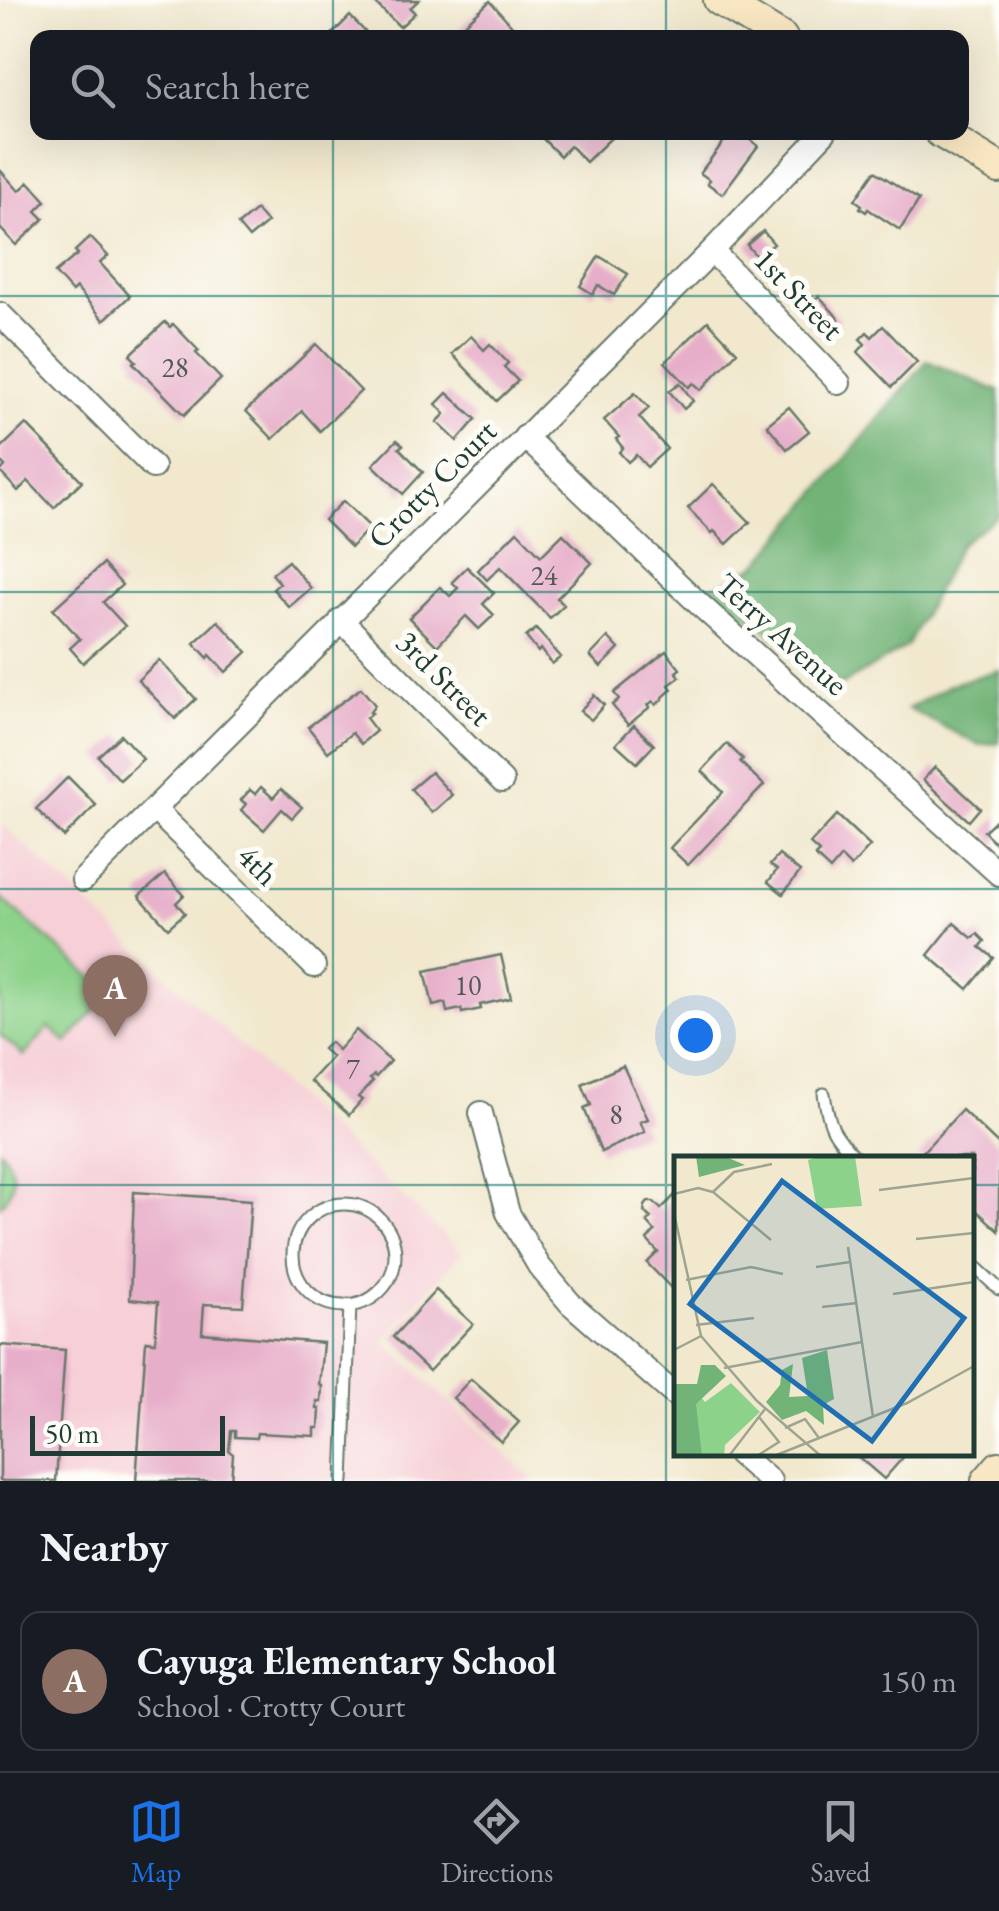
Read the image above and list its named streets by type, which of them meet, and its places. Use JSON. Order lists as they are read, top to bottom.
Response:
{
  "streets": {
    "street": [
      "1st Street",
      "Crotty Court",
      "Terry Avenue",
      "3rd Street",
      "4th"
    ]
  },
  "crossings": [
    ["1st Street", "Crotty Court"],
    ["Crotty Court", "Terry Avenue"],
    ["Crotty Court", "3rd Street"],
    ["Crotty Court", "4th"]
  ],
  "house_numbers": [
    "28",
    "24",
    "10",
    "7",
    "8"
  ],
  "scale_bar": "50 m",
  "page": {
    "search": "Search here",
    "pins": "A",
    "scale": "50 m",
    "heading": "Nearby",
    "list": [
      {
        "mark": "A",
        "name": "Cayuga Elementary School",
        "note": "School · Crotty Court",
        "value": "150 m"
      }
    ],
    "nav": ["Map", "Directions", "Saved"]
  }
}
